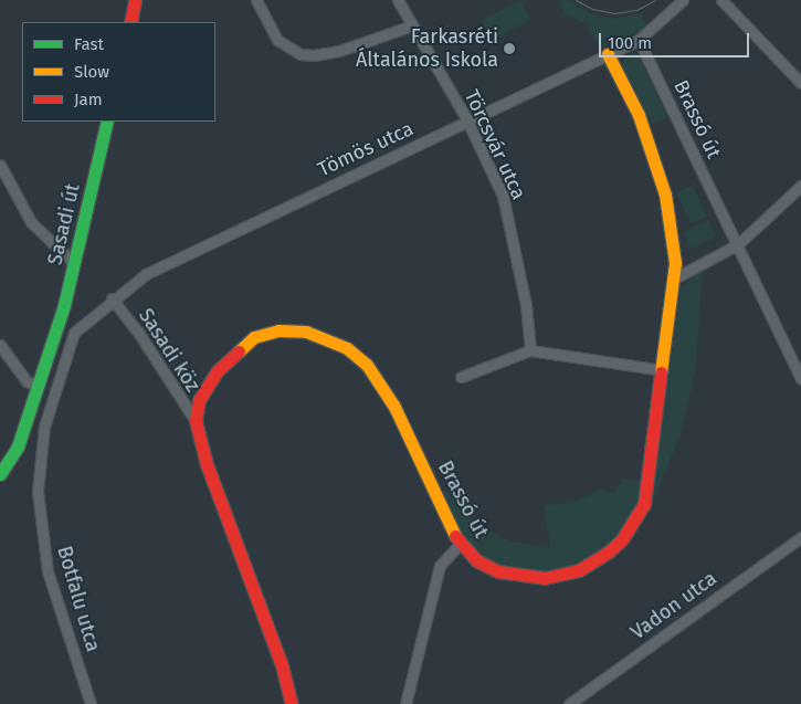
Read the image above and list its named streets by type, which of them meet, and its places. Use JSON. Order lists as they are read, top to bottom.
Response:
{
  "streets": {
    "street": [
      "Brassó út",
      "Törcsvár utca",
      "Tömös utca",
      "Sasadi út",
      "Sasadi köz",
      "Botfalu utca",
      "Vadon utca"
    ]
  },
  "crossings": [
    ["Brassó út", "Tömös utca"],
    ["Brassó út", "Sasadi köz"],
    ["Törcsvár utca", "Tömös utca"],
    ["Tömös utca", "Sasadi köz"]
  ],
  "places": ["Farkasréti Általános Iskola"],
  "legend": ["Fast", "Slow", "Jam"],
  "scale_bar": "100 m"
}
